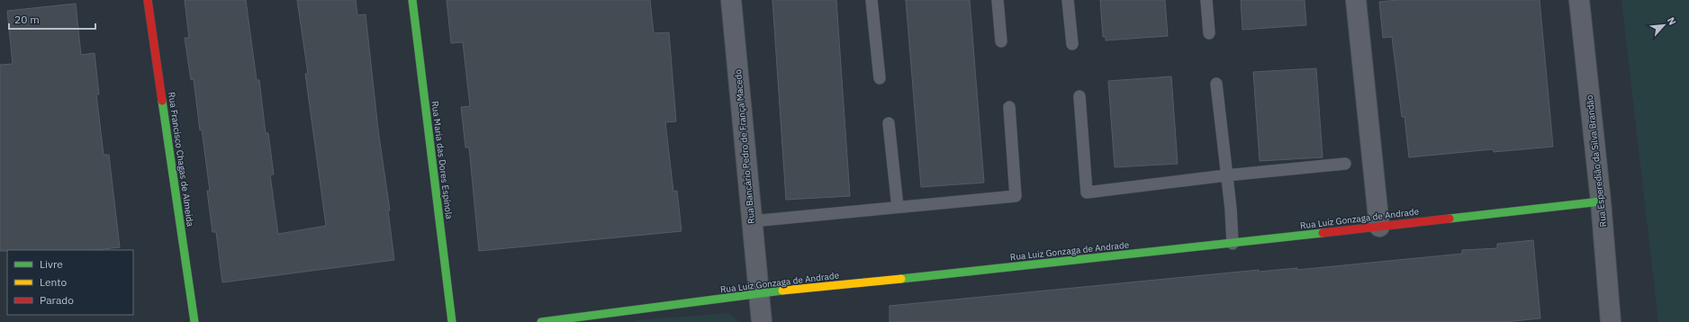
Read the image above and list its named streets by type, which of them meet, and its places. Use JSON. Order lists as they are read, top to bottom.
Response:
{
  "streets": {
    "street": [
      "Rua Bancário Pedro de França Macedo",
      "Rua Francisco Chagas de Almeida",
      "Rua Maria das Dores Espínola",
      "Rua Esperedião da Silva Brandão",
      "Rua Luiz Gonzaga de Andrade"
    ]
  },
  "crossings": [
    ["Rua Bancário Pedro de França Macedo", "Rua Luiz Gonzaga de Andrade"],
    ["Rua Esperedião da Silva Brandão", "Rua Luiz Gonzaga de Andrade"]
  ],
  "legend": ["Livre", "Lento", "Parado"],
  "scale_bar": "20 m",
  "north": "top right"
}
